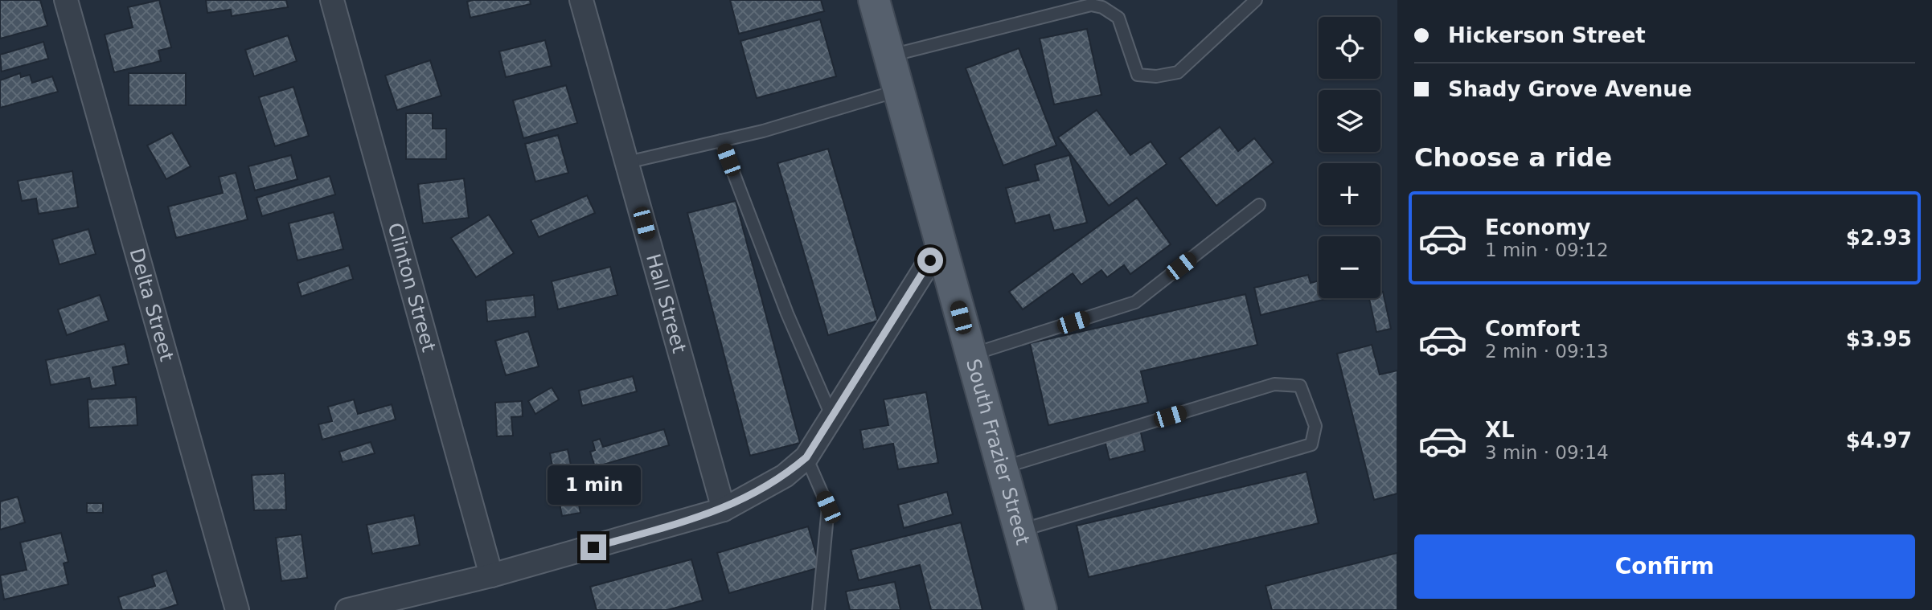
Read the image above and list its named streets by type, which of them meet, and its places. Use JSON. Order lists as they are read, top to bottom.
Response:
{
  "streets": {
    "main road": ["South Frazier Street"],
    "street": ["Clinton Street", "Hall Street", "Delta Street"]
  },
  "page": {
    "banner": ["Hickerson Street", "Shady Grove Avenue"],
    "map_buttons": ["+", "−"],
    "heading": "Choose a ride",
    "list": [
      {
        "name": "Economy",
        "note": "1 min · 09:12",
        "value": "$2.93"
      },
      {
        "name": "Comfort",
        "note": "2 min · 09:13",
        "value": "$3.95"
      },
      {
        "name": "XL",
        "note": "3 min · 09:14",
        "value": "$4.97"
      }
    ],
    "bubble": "1 min",
    "buttons": "Confirm"
  }
}
